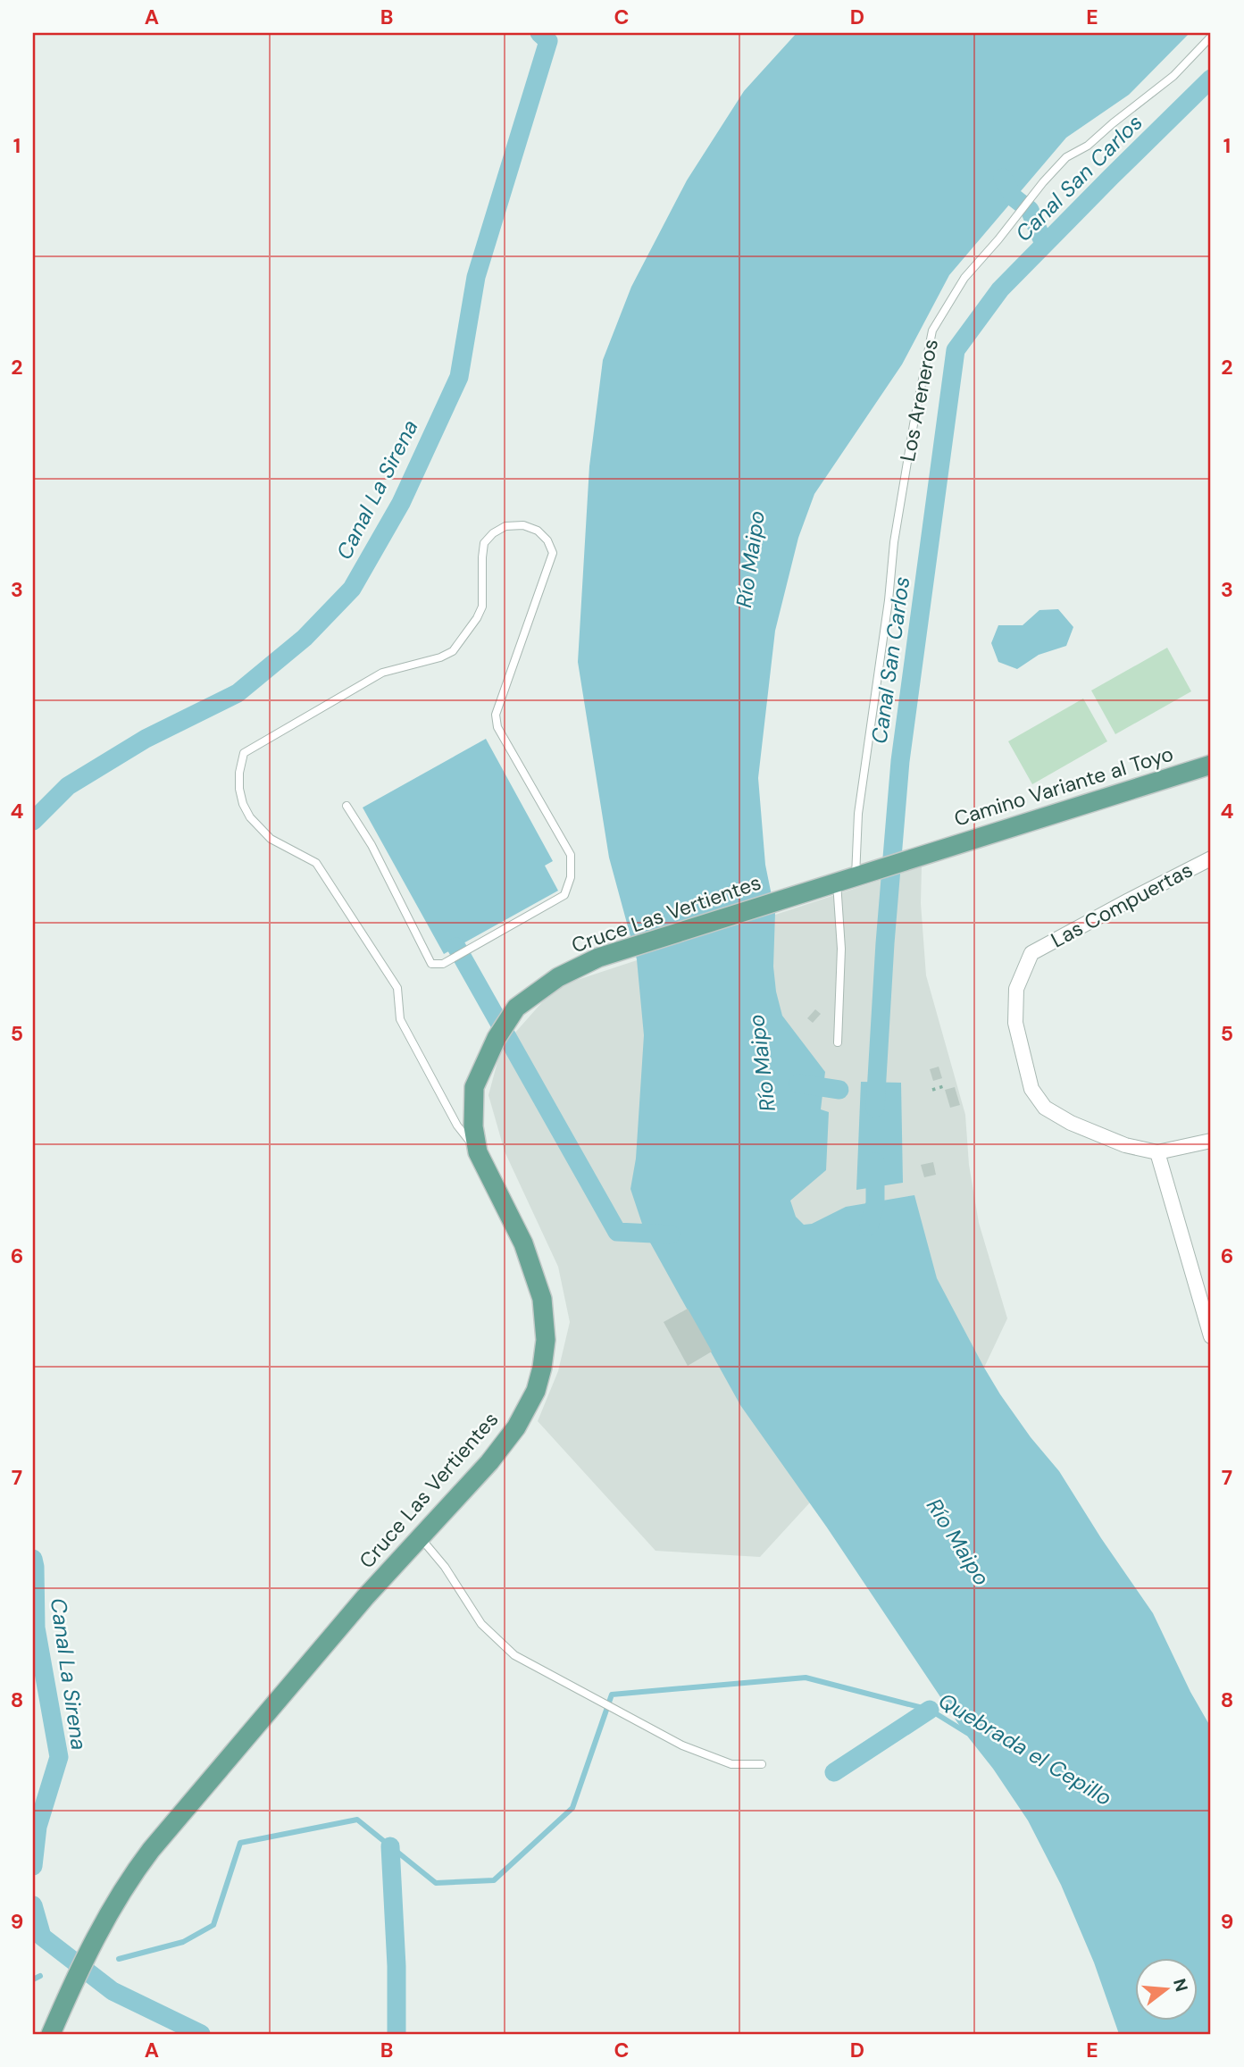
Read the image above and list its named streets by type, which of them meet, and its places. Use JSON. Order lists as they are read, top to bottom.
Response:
{
  "streets": {
    "main road": ["Camino Variante al Toyo", "Cruce Las Vertientes"],
    "street": ["Las Compuertas"],
    "lane": ["Los Areneros"]
  },
  "crossings": [
    ["Los Areneros", "Cruce Las Vertientes"],
    ["Camino Variante al Toyo", "Cruce Las Vertientes"]
  ],
  "water": [
    "Canal San Carlos",
    "Canal La Sirena",
    "Río Maipo",
    "Quebrada el Cepillo"
  ],
  "north": "right",
  "grid": {
    "columns": [
      "A",
      "B",
      "C",
      "D",
      "E"
    ],
    "rows": [
      "1",
      "2",
      "3",
      "4",
      "5",
      "6",
      "7",
      "8",
      "9"
    ]
  }
}
